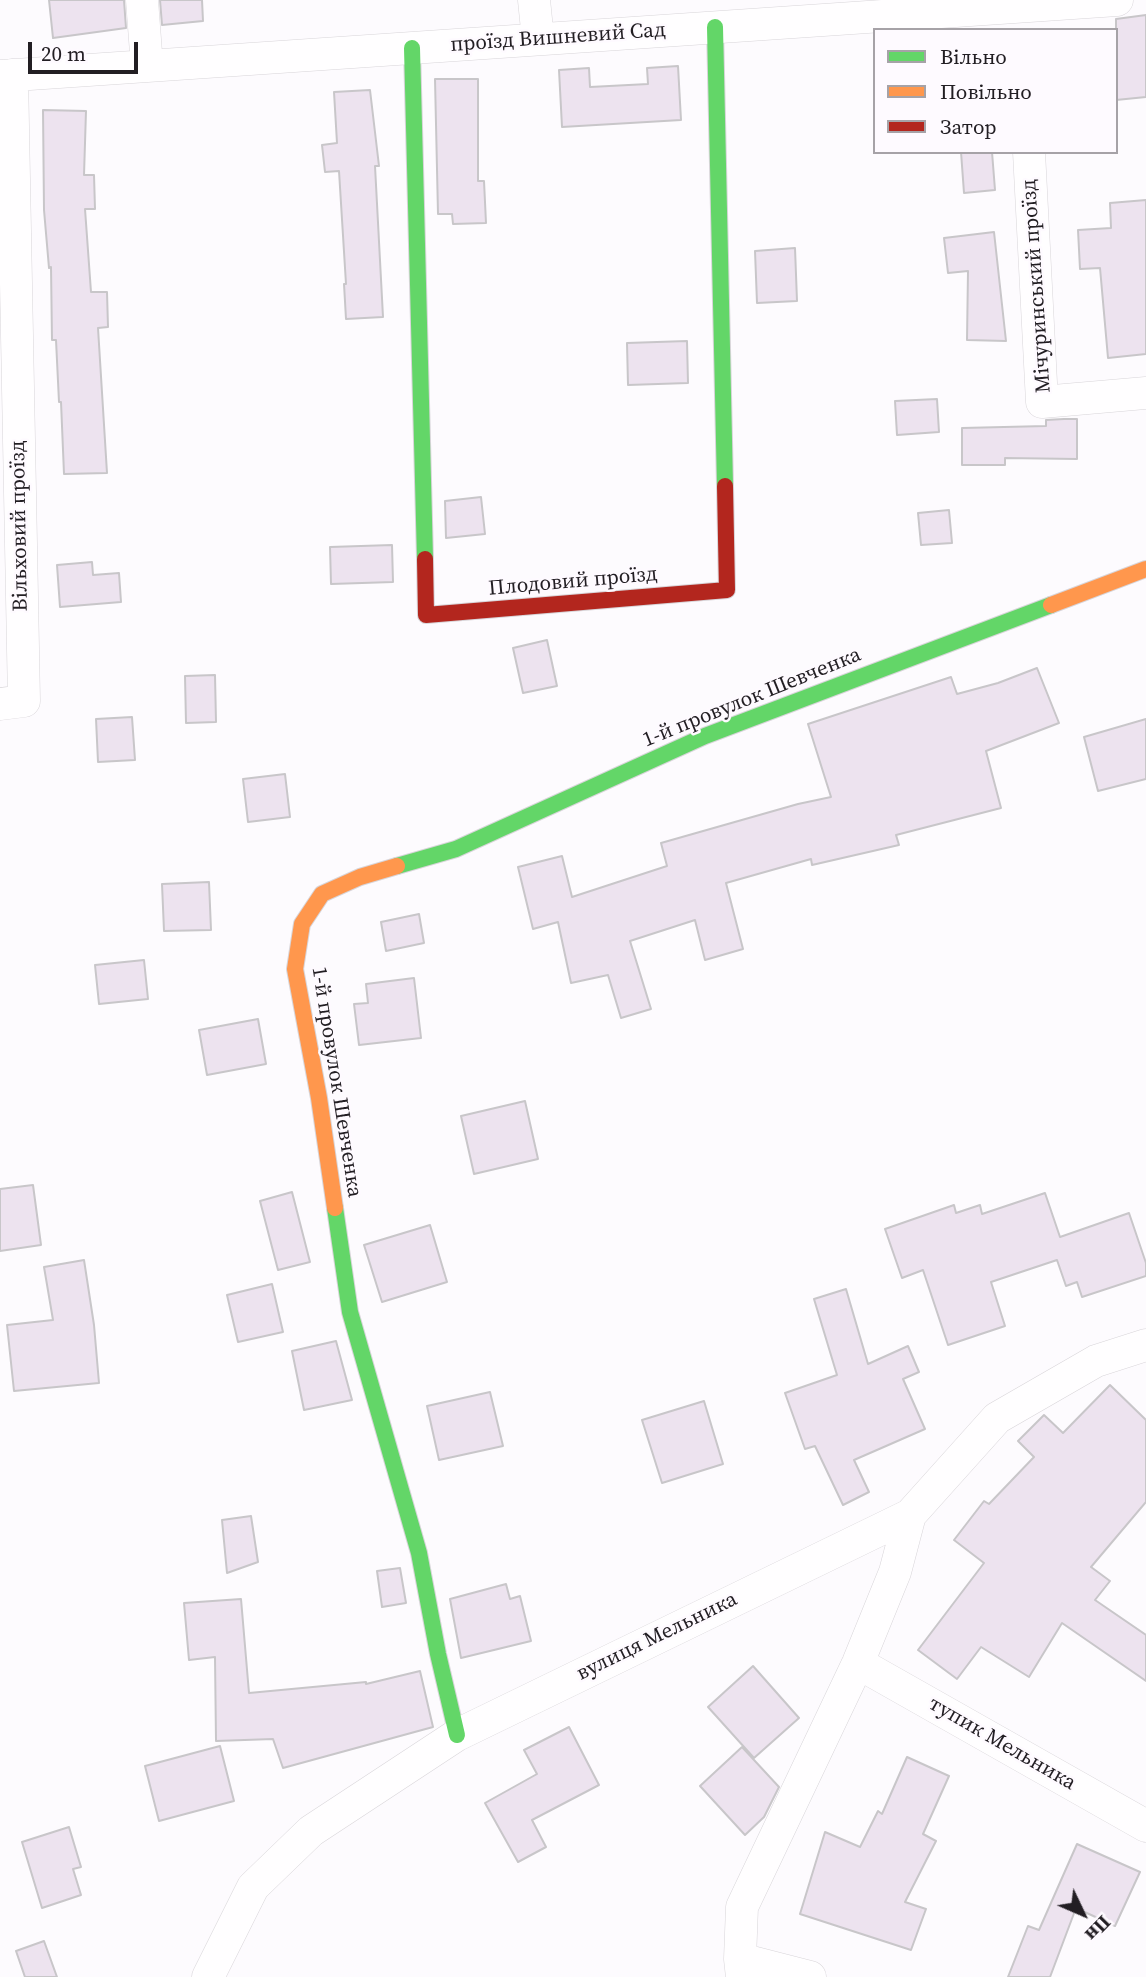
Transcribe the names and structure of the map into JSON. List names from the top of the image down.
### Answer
{
  "streets": {
    "street": [
      "проїзд Вишневий Сад",
      "Мічуринський проїзд",
      "Вільховий проїзд",
      "Плодовий проїзд",
      "1-й провулок Шевченка",
      "вулиця Мельника",
      "тупик Мельника"
    ]
  },
  "crossings": [
    ["проїзд Вишневий Сад", "Вільховий проїзд"],
    ["проїзд Вишневий Сад", "Плодовий проїзд"],
    ["1-й провулок Шевченка", "вулиця Мельника"]
  ],
  "legend": ["Вільно", "Повільно", "Затор"],
  "scale_bar": "20 m",
  "north": "bottom right"
}
